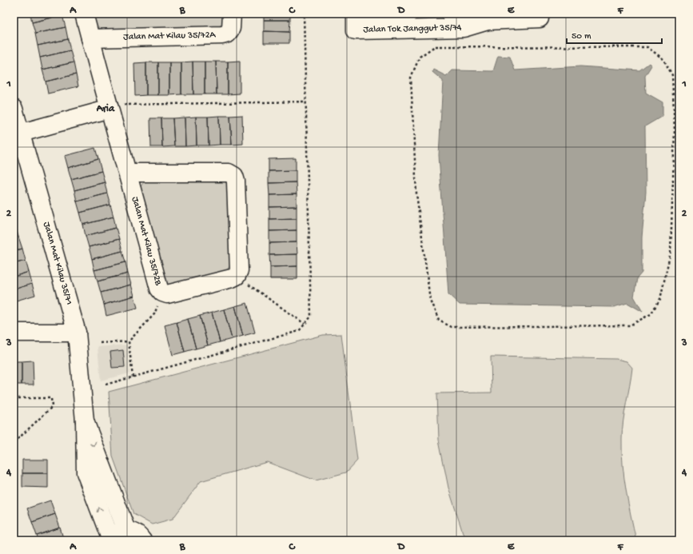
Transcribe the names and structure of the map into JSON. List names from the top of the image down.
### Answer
{
  "streets": {
    "street": [
      "Jalan Tok Janggut 35/74",
      "Jalan Mat Kilau 35/72A",
      "Jalan Mat Kilau 35/72B",
      "Jalan Mat Kilau 35/71"
    ]
  },
  "districts": ["Aria"],
  "scale_bar": "50 m",
  "grid": {
    "columns": [
      "A",
      "B",
      "C",
      "D",
      "E",
      "F"
    ],
    "rows": [
      "1",
      "2",
      "3",
      "4"
    ]
  }
}
